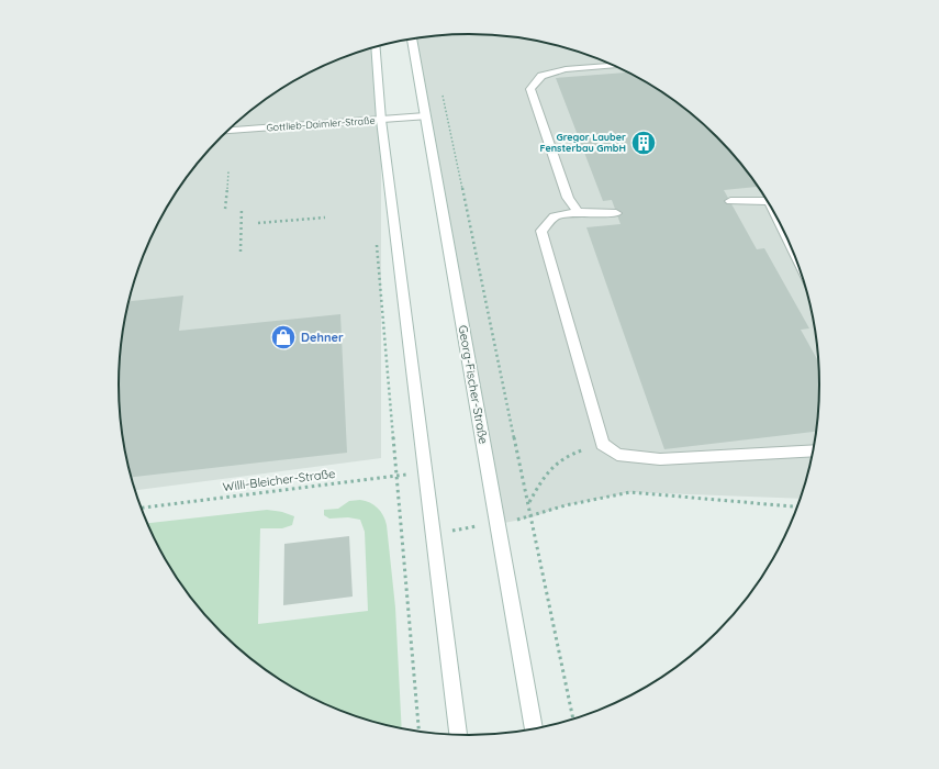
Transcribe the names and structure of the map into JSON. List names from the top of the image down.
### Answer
{
  "streets": {
    "main road": ["Gottlieb-Daimler-Straße", "Georg-Fischer-Straße"],
    "path": ["Willi-Bleicher-Straße"]
  },
  "crossings": [
    ["Gottlieb-Daimler-Straße", "Georg-Fischer-Straße"]
  ],
  "places": {
    "building": ["Gregor Lauber Fensterbau GmbH"],
    "shop": ["Dehner"]
  }
}
